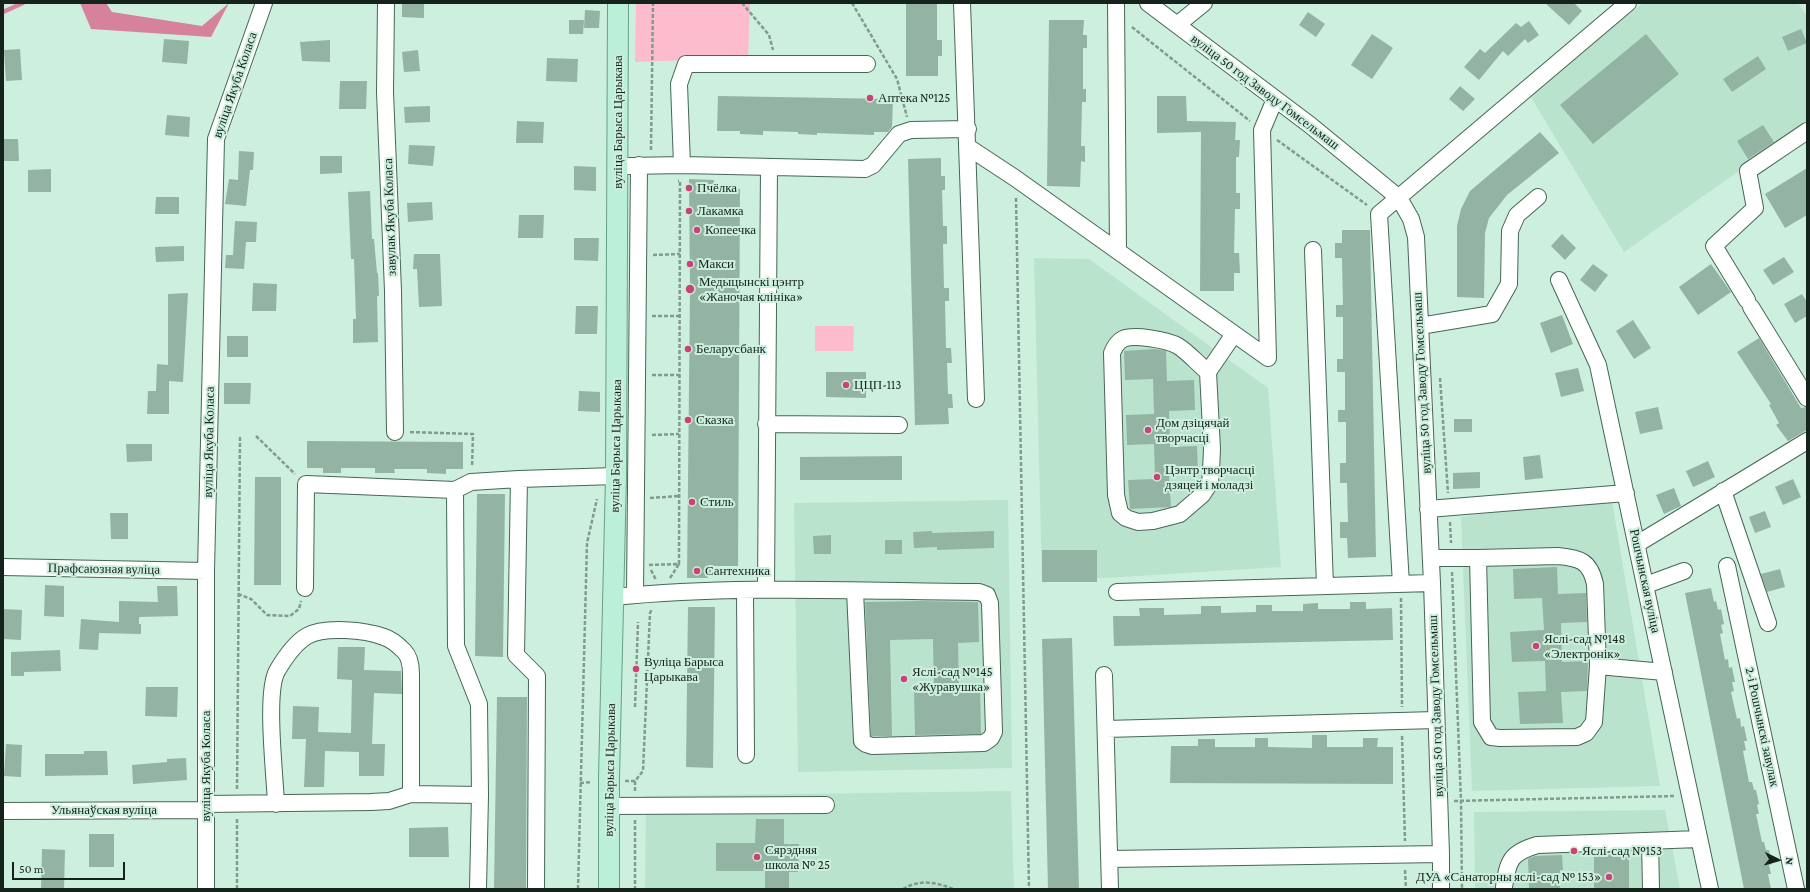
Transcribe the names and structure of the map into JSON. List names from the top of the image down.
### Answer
{
  "streets": {
    "main road": ["вуліца Барыса Царыкава"],
    "street": [
      "вуліца Якуба Коласа",
      "вуліца 50 год Заводу Гомсельмаш",
      "завулак Якуба Коласа",
      "Прафсаюзная вуліца",
      "Рошчынская вуліца",
      "2-і Рошчынскі завулак",
      "Ульянаўская вуліца"
    ]
  },
  "crossings": [
    ["вуліца Якуба Коласа", "Прафсаюзная вуліца"],
    ["вуліца Якуба Коласа", "Ульянаўская вуліца"]
  ],
  "places": [
    "Аптека №125",
    "Пчёлка",
    "Лакамка",
    "Копеечка",
    "Макси",
    "Медыцынскі цэнтр «Жаночая клініка»",
    "Беларусбанк",
    "ЦЦП-113",
    "Сказка",
    "Дом дзіцячай творчасці",
    "Цэнтр творчасці дзяцей і моладзі",
    "Стиль",
    "Сантехника",
    "Яслі-сад №148 «Электронік»",
    "Вуліца Барыса Царыкава",
    "Яслі-сад №145 «Журавушка»",
    "Яслі-сад №153",
    "Сярэдняя школа № 25",
    "ДУА «Санаторны яслі-сад № 153»"
  ],
  "scale_bar": "50 m",
  "north": "right"
}
